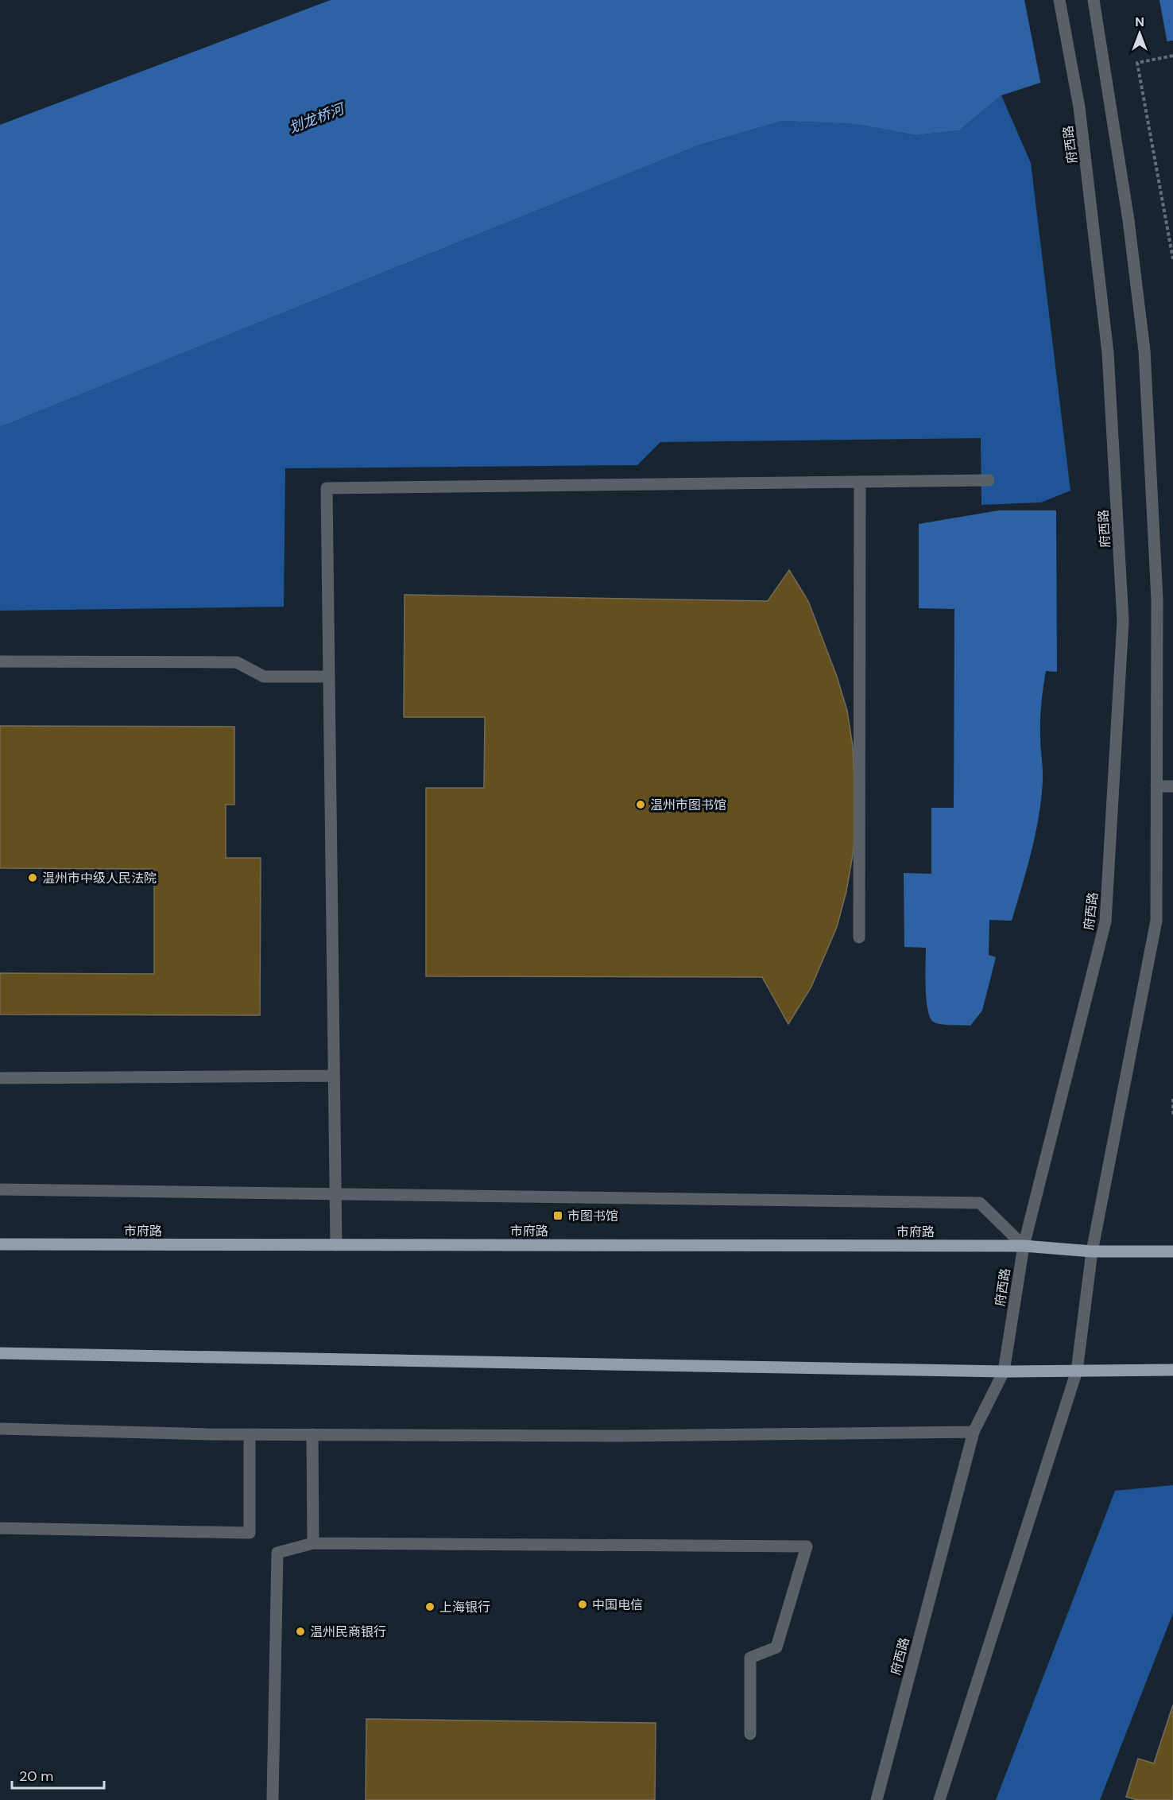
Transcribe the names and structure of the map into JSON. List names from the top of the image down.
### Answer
{
  "streets": {
    "main road": ["市府路"],
    "street": ["府西路"]
  },
  "crossings": [
    ["府西路", "市府路"]
  ],
  "water": ["划龙桥河"],
  "places": {
    "other": [
      "温州市图书馆",
      "温州市中级人民法院",
      "中国电信",
      "上海银行",
      "温州民商银行"
    ],
    "transit": ["市图书馆"]
  },
  "scale_bar": "20 m",
  "north": "top"
}
